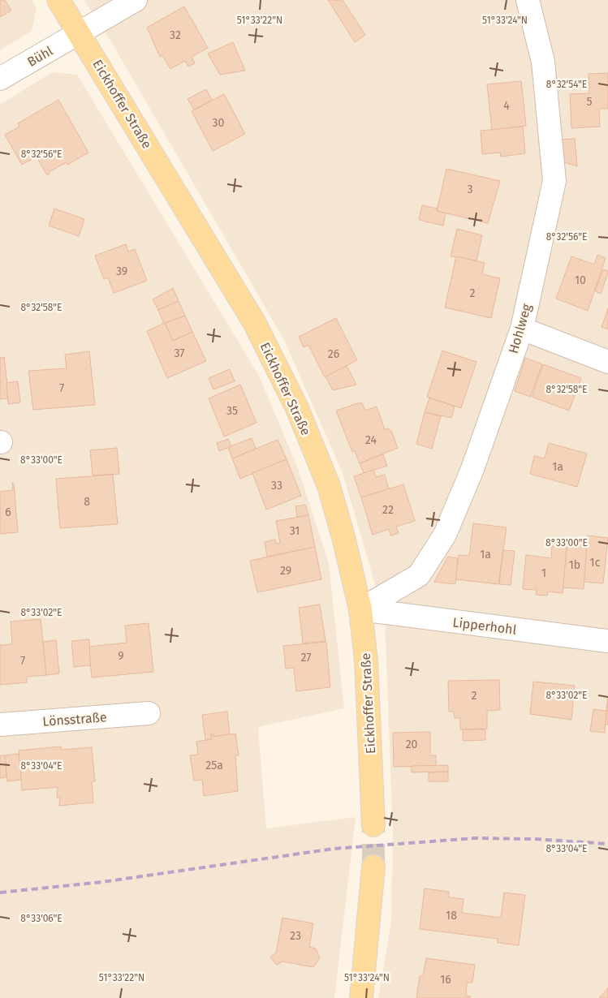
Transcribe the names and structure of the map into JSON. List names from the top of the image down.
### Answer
{
  "streets": {
    "main road": ["Eickhoffer Straße"],
    "street": [
      "Bühl",
      "Hohlweg",
      "Lipperhohl",
      "Lönsstraße"
    ]
  },
  "crossings": [
    ["Bühl", "Eickhoffer Straße"],
    ["Eickhoffer Straße", "Hohlweg"],
    ["Eickhoffer Straße", "Lipperhohl"],
    ["Hohlweg", "Lipperhohl"]
  ],
  "house_numbers": [
    "32",
    "5",
    "4",
    "30",
    "3",
    "39",
    "10",
    "2",
    "37",
    "26",
    "7",
    "35",
    "24",
    "1a",
    "33",
    "8",
    "22",
    "6",
    "31",
    "1a",
    "1c",
    "1b",
    "29",
    "1",
    "9",
    "27",
    "7",
    "2",
    "20",
    "25a",
    "18",
    "23",
    "16"
  ],
  "coordinates": [
    "51°33'22\"N",
    "51°33'24\"N",
    "8°32'54\"E",
    "8°32'56\"E",
    "8°32'58\"E",
    "8°33'00\"E",
    "8°33'02\"E",
    "8°33'04\"E",
    "8°33'06\"E"
  ]
}
